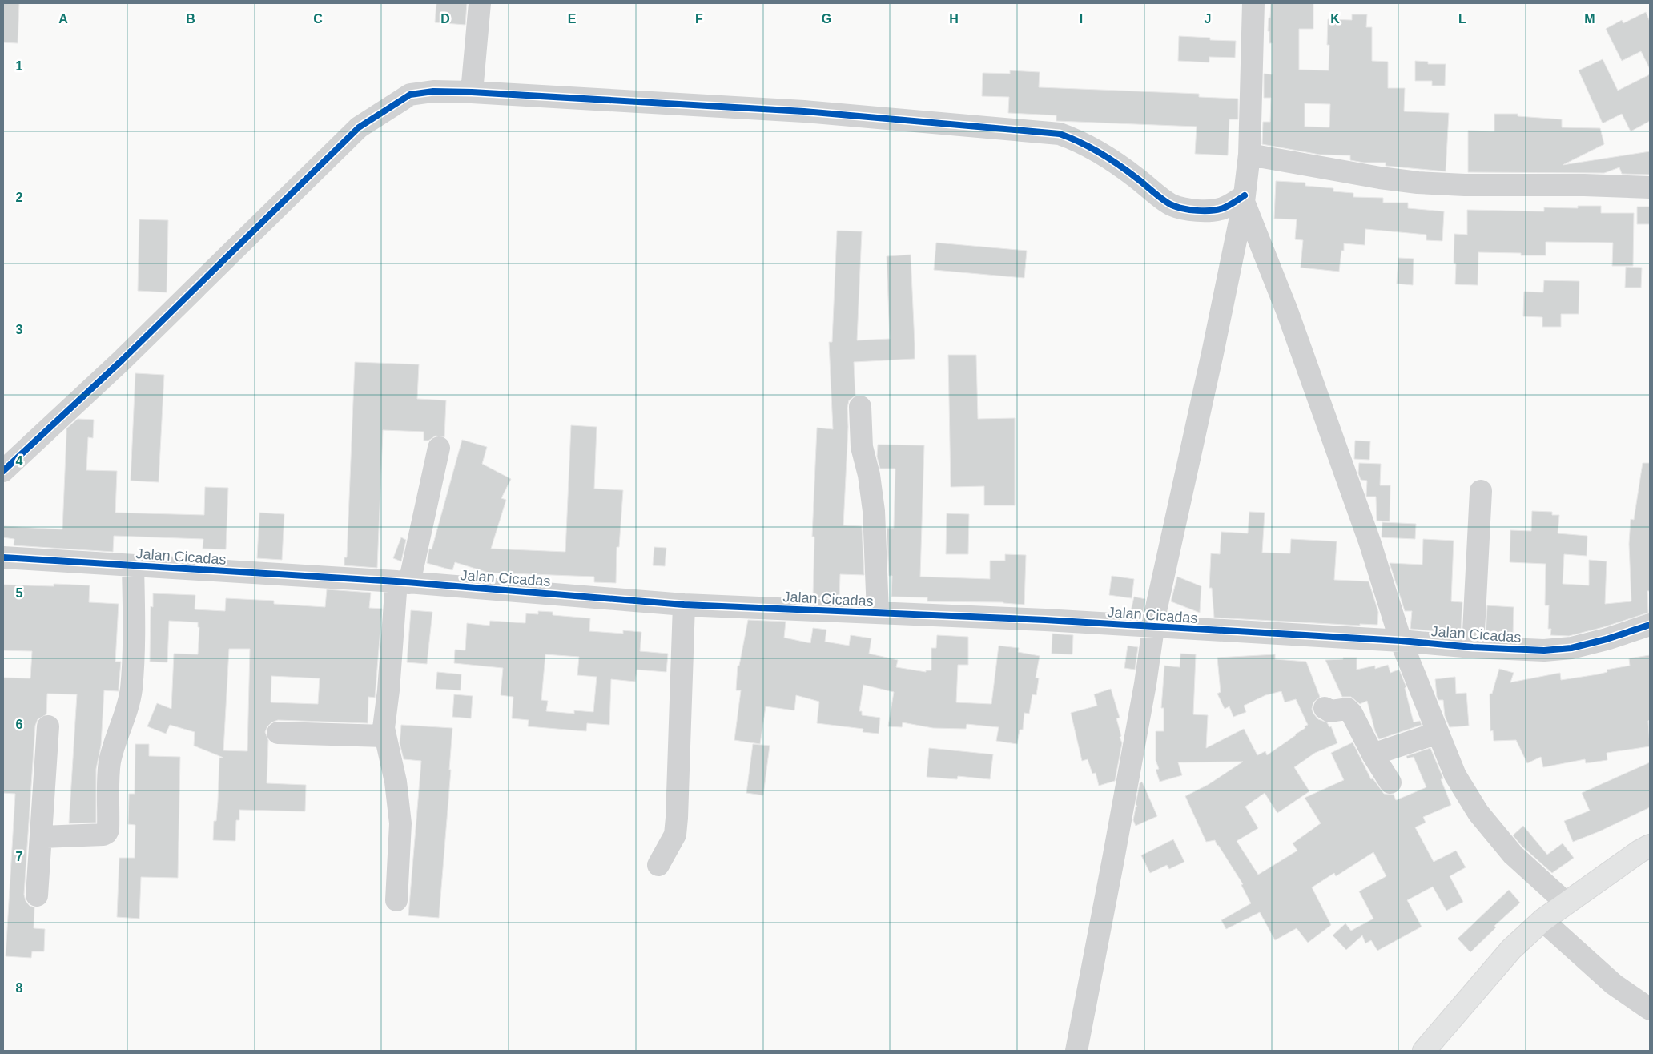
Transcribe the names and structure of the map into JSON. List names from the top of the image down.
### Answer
{
  "streets": {
    "street": ["Jalan Cicadas"]
  },
  "grid": {
    "columns": [
      "A",
      "B",
      "C",
      "D",
      "E",
      "F",
      "G",
      "H",
      "I",
      "J",
      "K",
      "L",
      "M"
    ],
    "rows": [
      "1",
      "2",
      "3",
      "4",
      "5",
      "6",
      "7",
      "8"
    ]
  }
}
